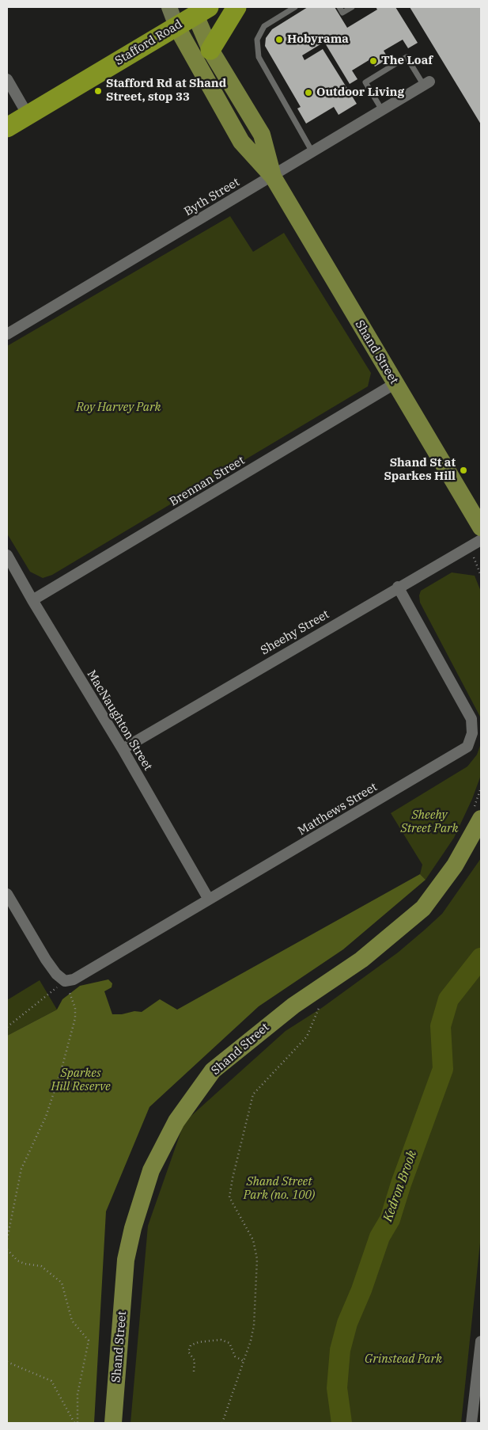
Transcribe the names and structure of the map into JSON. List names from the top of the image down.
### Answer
{
  "streets": {
    "highway": ["Stafford Road"],
    "main road": ["Shand Street"],
    "street": [
      "Byth Street",
      "Brennan Street",
      "Sheehy Street",
      "MacNaughton Street",
      "Matthews Street"
    ]
  },
  "crossings": [
    ["Stafford Road", "Shand Street"],
    ["Byth Street", "Shand Street"],
    ["Shand Street", "Brennan Street"],
    ["Brennan Street", "MacNaughton Street"],
    ["Sheehy Street", "MacNaughton Street"],
    ["Sheehy Street", "Matthews Street"],
    ["MacNaughton Street", "Matthews Street"]
  ],
  "water": ["Kedron Brook"],
  "parks": [
    "Roy Harvey Park",
    "Sheehy Street Park",
    "Sparkes Hill Reserve",
    "Shand Street Park (no. 100)",
    "Grinstead Park"
  ],
  "places": [
    "Hobyrama",
    "The Loaf",
    "Stafford Rd at Shand Street, stop 33",
    "Outdoor Living",
    "Shand St at Sparkes Hill"
  ]
}
